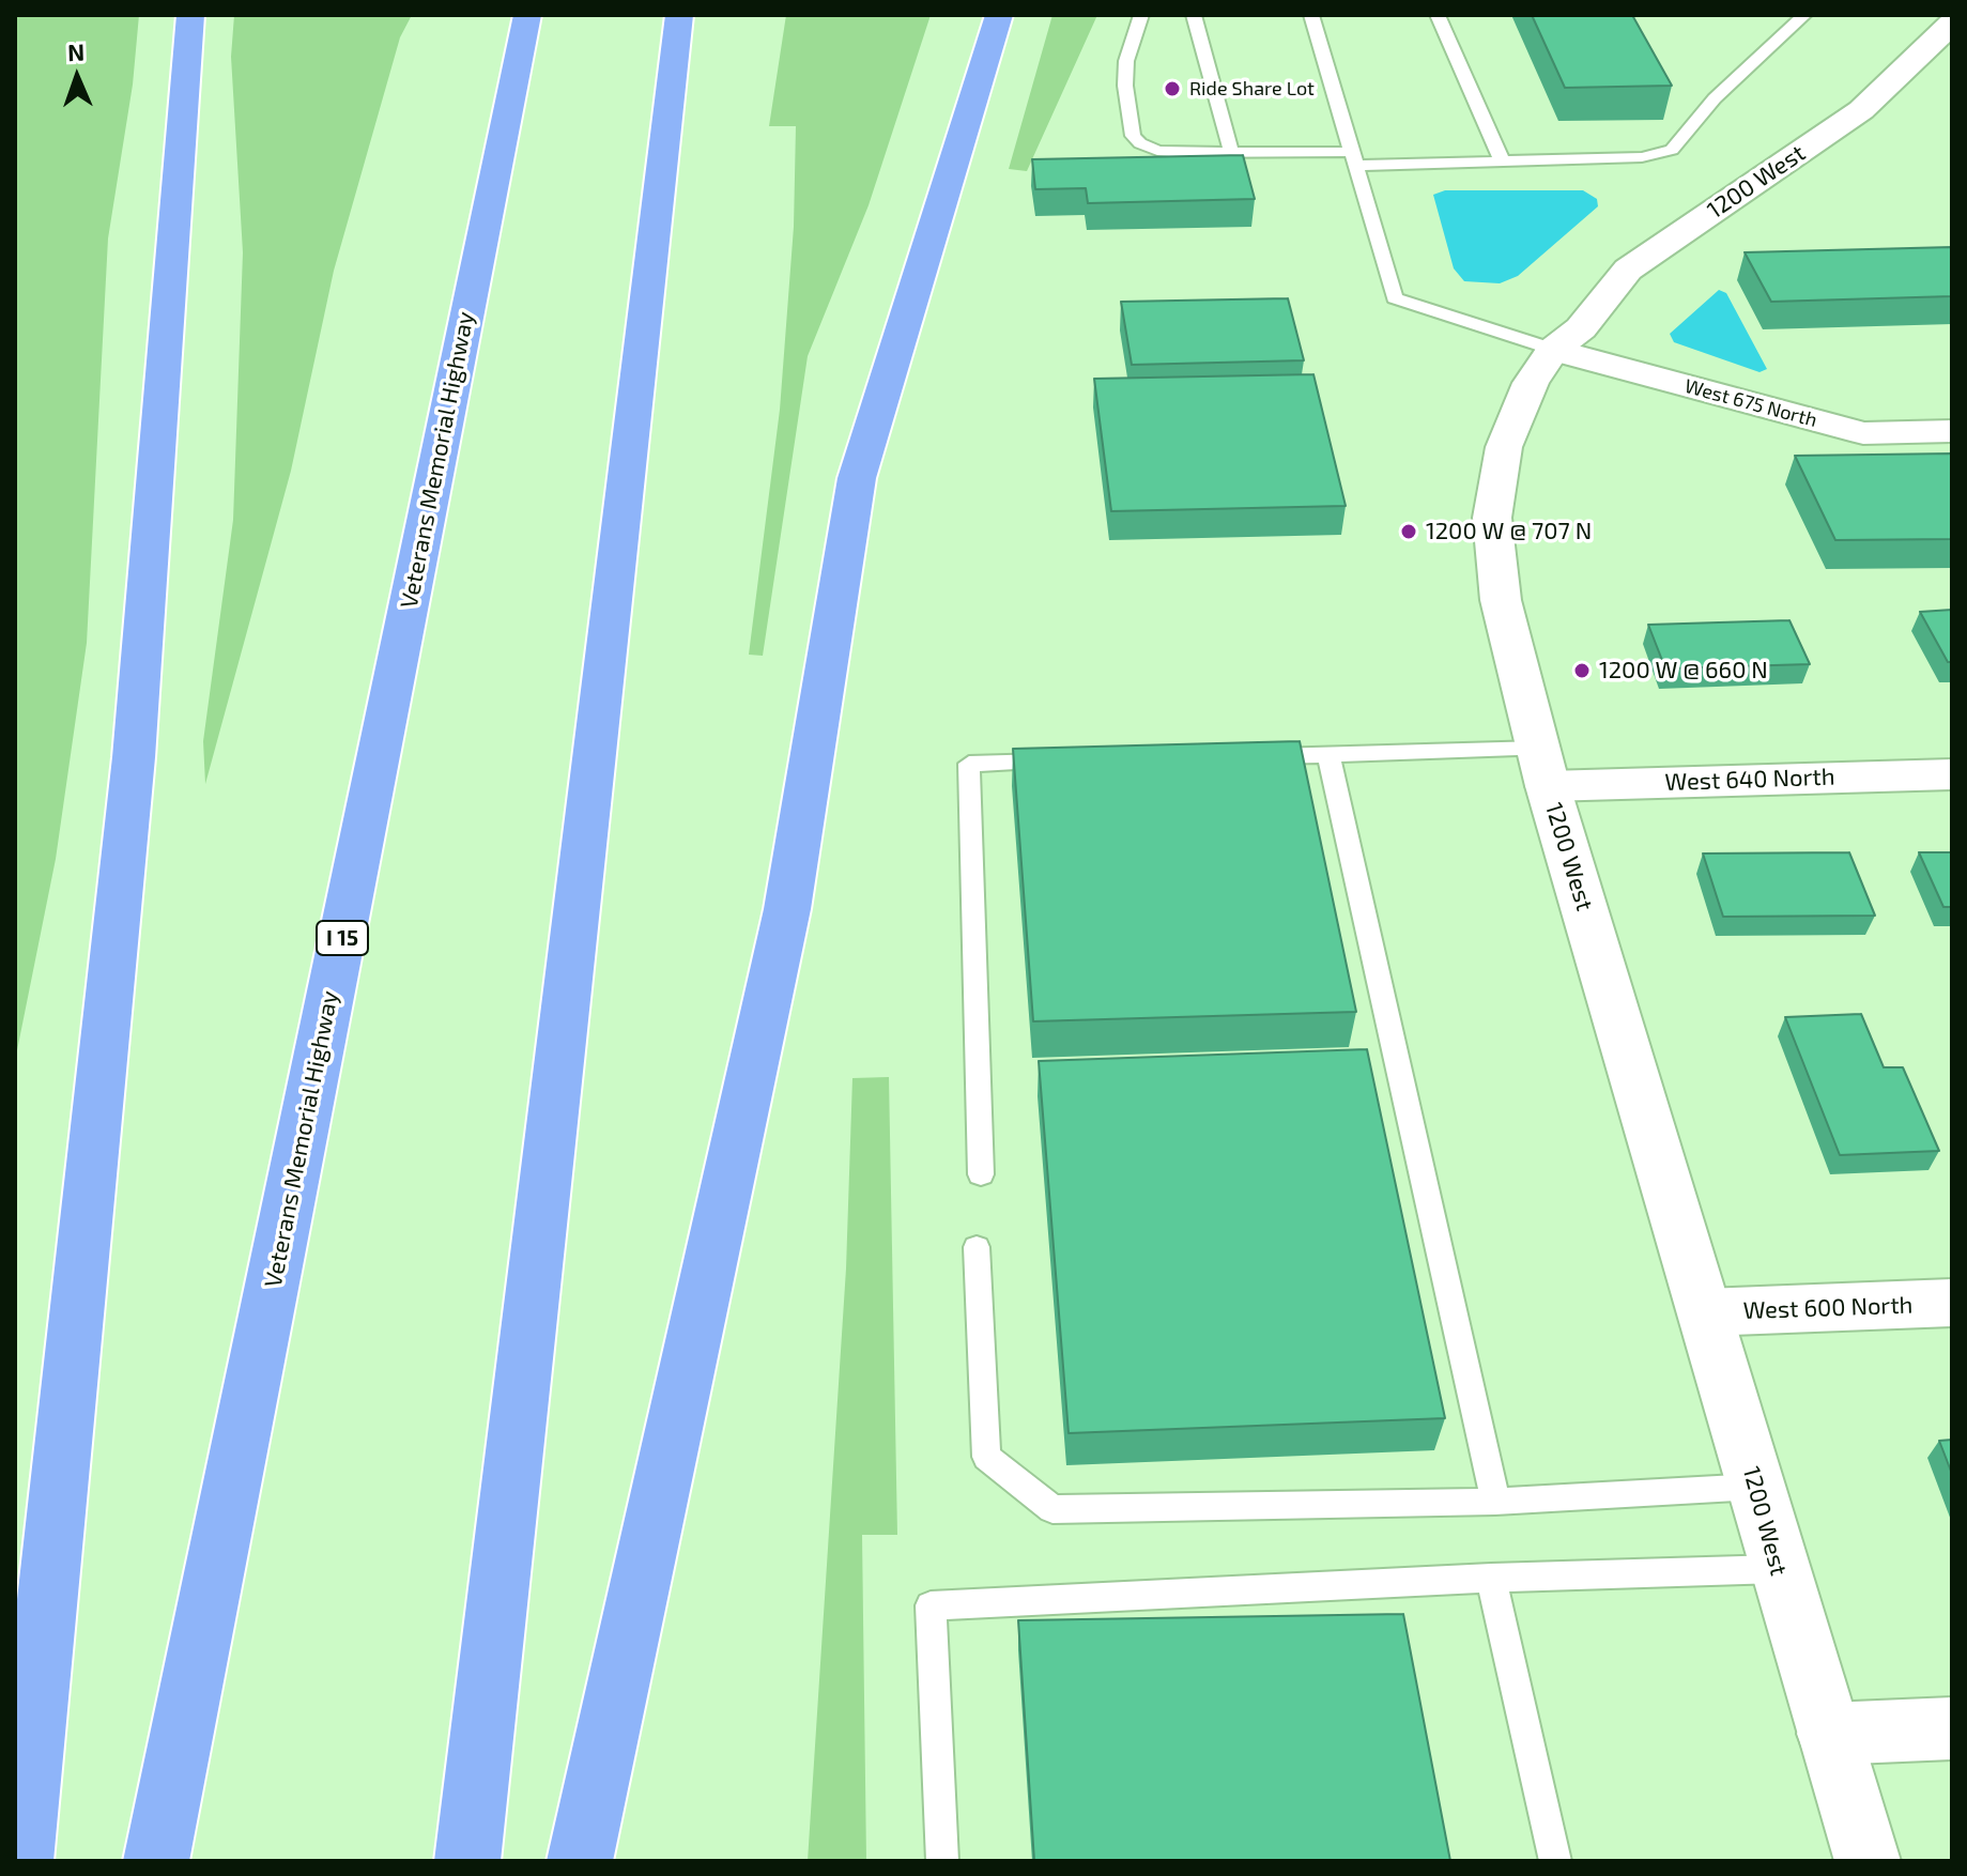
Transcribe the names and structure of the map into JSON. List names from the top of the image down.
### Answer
{
  "streets": {
    "highway": ["Veterans Memorial Highway", "I 15"],
    "street": [
      "1200 West",
      "West 675 North",
      "West 640 North",
      "West 600 North"
    ]
  },
  "crossings": [
    ["1200 West", "West 675 North"],
    ["1200 West", "West 640 North"],
    ["1200 West", "West 600 North"]
  ],
  "places": ["Ride Share Lot", "1200 W @ 707 N", "1200 W @ 660 N"],
  "north": "top"
}
